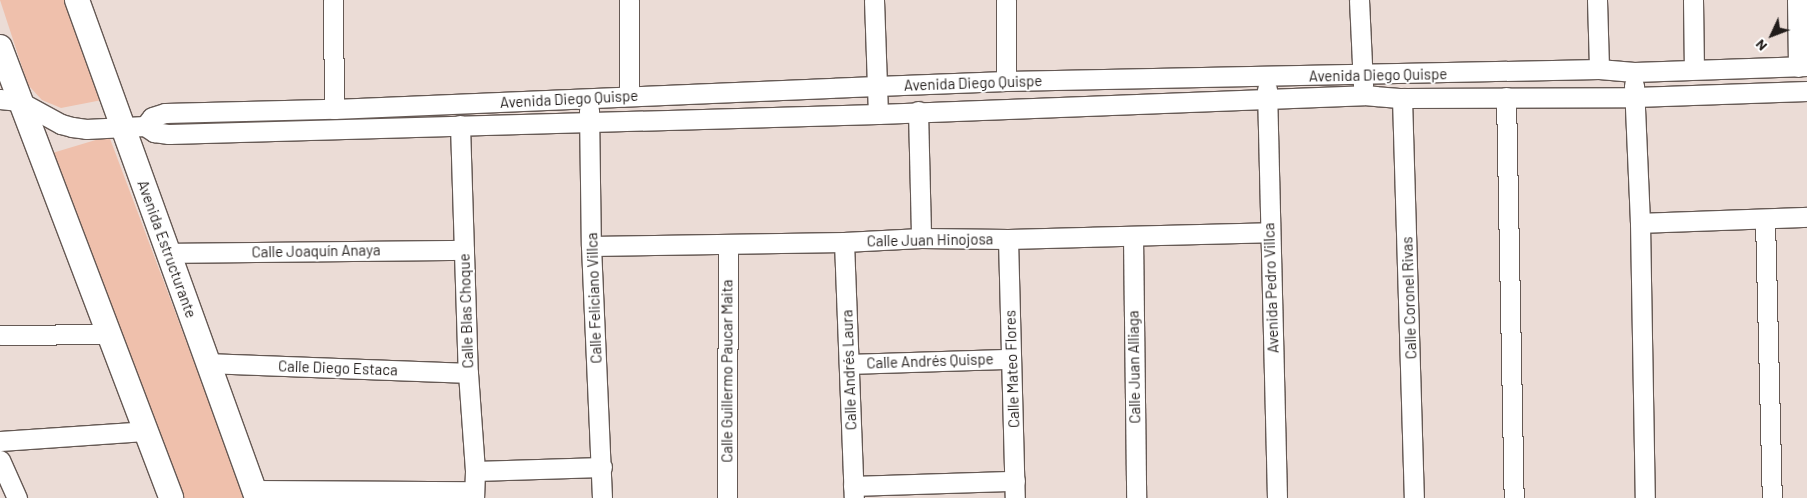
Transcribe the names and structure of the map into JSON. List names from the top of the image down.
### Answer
{
  "streets": {
    "main road": ["Avenida Estructurante"],
    "street": [
      "Avenida Diego Quispe",
      "Calle Juan Hinojosa",
      "Calle Joaquín Anaya",
      "Avenida Pedro Villca",
      "Calle Feliciano Villca",
      "Calle Coronel Rivas",
      "Calle Blas Choque",
      "Calle Andrés Quispe",
      "Calle Juan Alliaga",
      "Calle Diego Estaca",
      "Calle Mateo Flores",
      "Calle Andrés Laura",
      "Calle Guillermo Paucar Maita"
    ]
  },
  "crossings": [
    ["Avenida Diego Quispe", "Avenida Estructurante"],
    ["Avenida Diego Quispe", "Avenida Pedro Villca"],
    ["Avenida Diego Quispe", "Calle Feliciano Villca"],
    ["Avenida Diego Quispe", "Calle Coronel Rivas"],
    ["Avenida Diego Quispe", "Calle Blas Choque"],
    ["Calle Juan Hinojosa", "Avenida Pedro Villca"],
    ["Calle Juan Hinojosa", "Calle Feliciano Villca"],
    ["Calle Juan Hinojosa", "Calle Juan Alliaga"],
    ["Calle Juan Hinojosa", "Calle Mateo Flores"],
    ["Calle Juan Hinojosa", "Calle Andrés Laura"],
    ["Calle Juan Hinojosa", "Calle Guillermo Paucar Maita"],
    ["Avenida Estructurante", "Calle Joaquín Anaya"],
    ["Avenida Estructurante", "Calle Diego Estaca"],
    ["Calle Joaquín Anaya", "Calle Blas Choque"],
    ["Calle Blas Choque", "Calle Diego Estaca"],
    ["Calle Andrés Quispe", "Calle Mateo Flores"],
    ["Calle Andrés Quispe", "Calle Andrés Laura"]
  ],
  "north": "bottom left"
}
